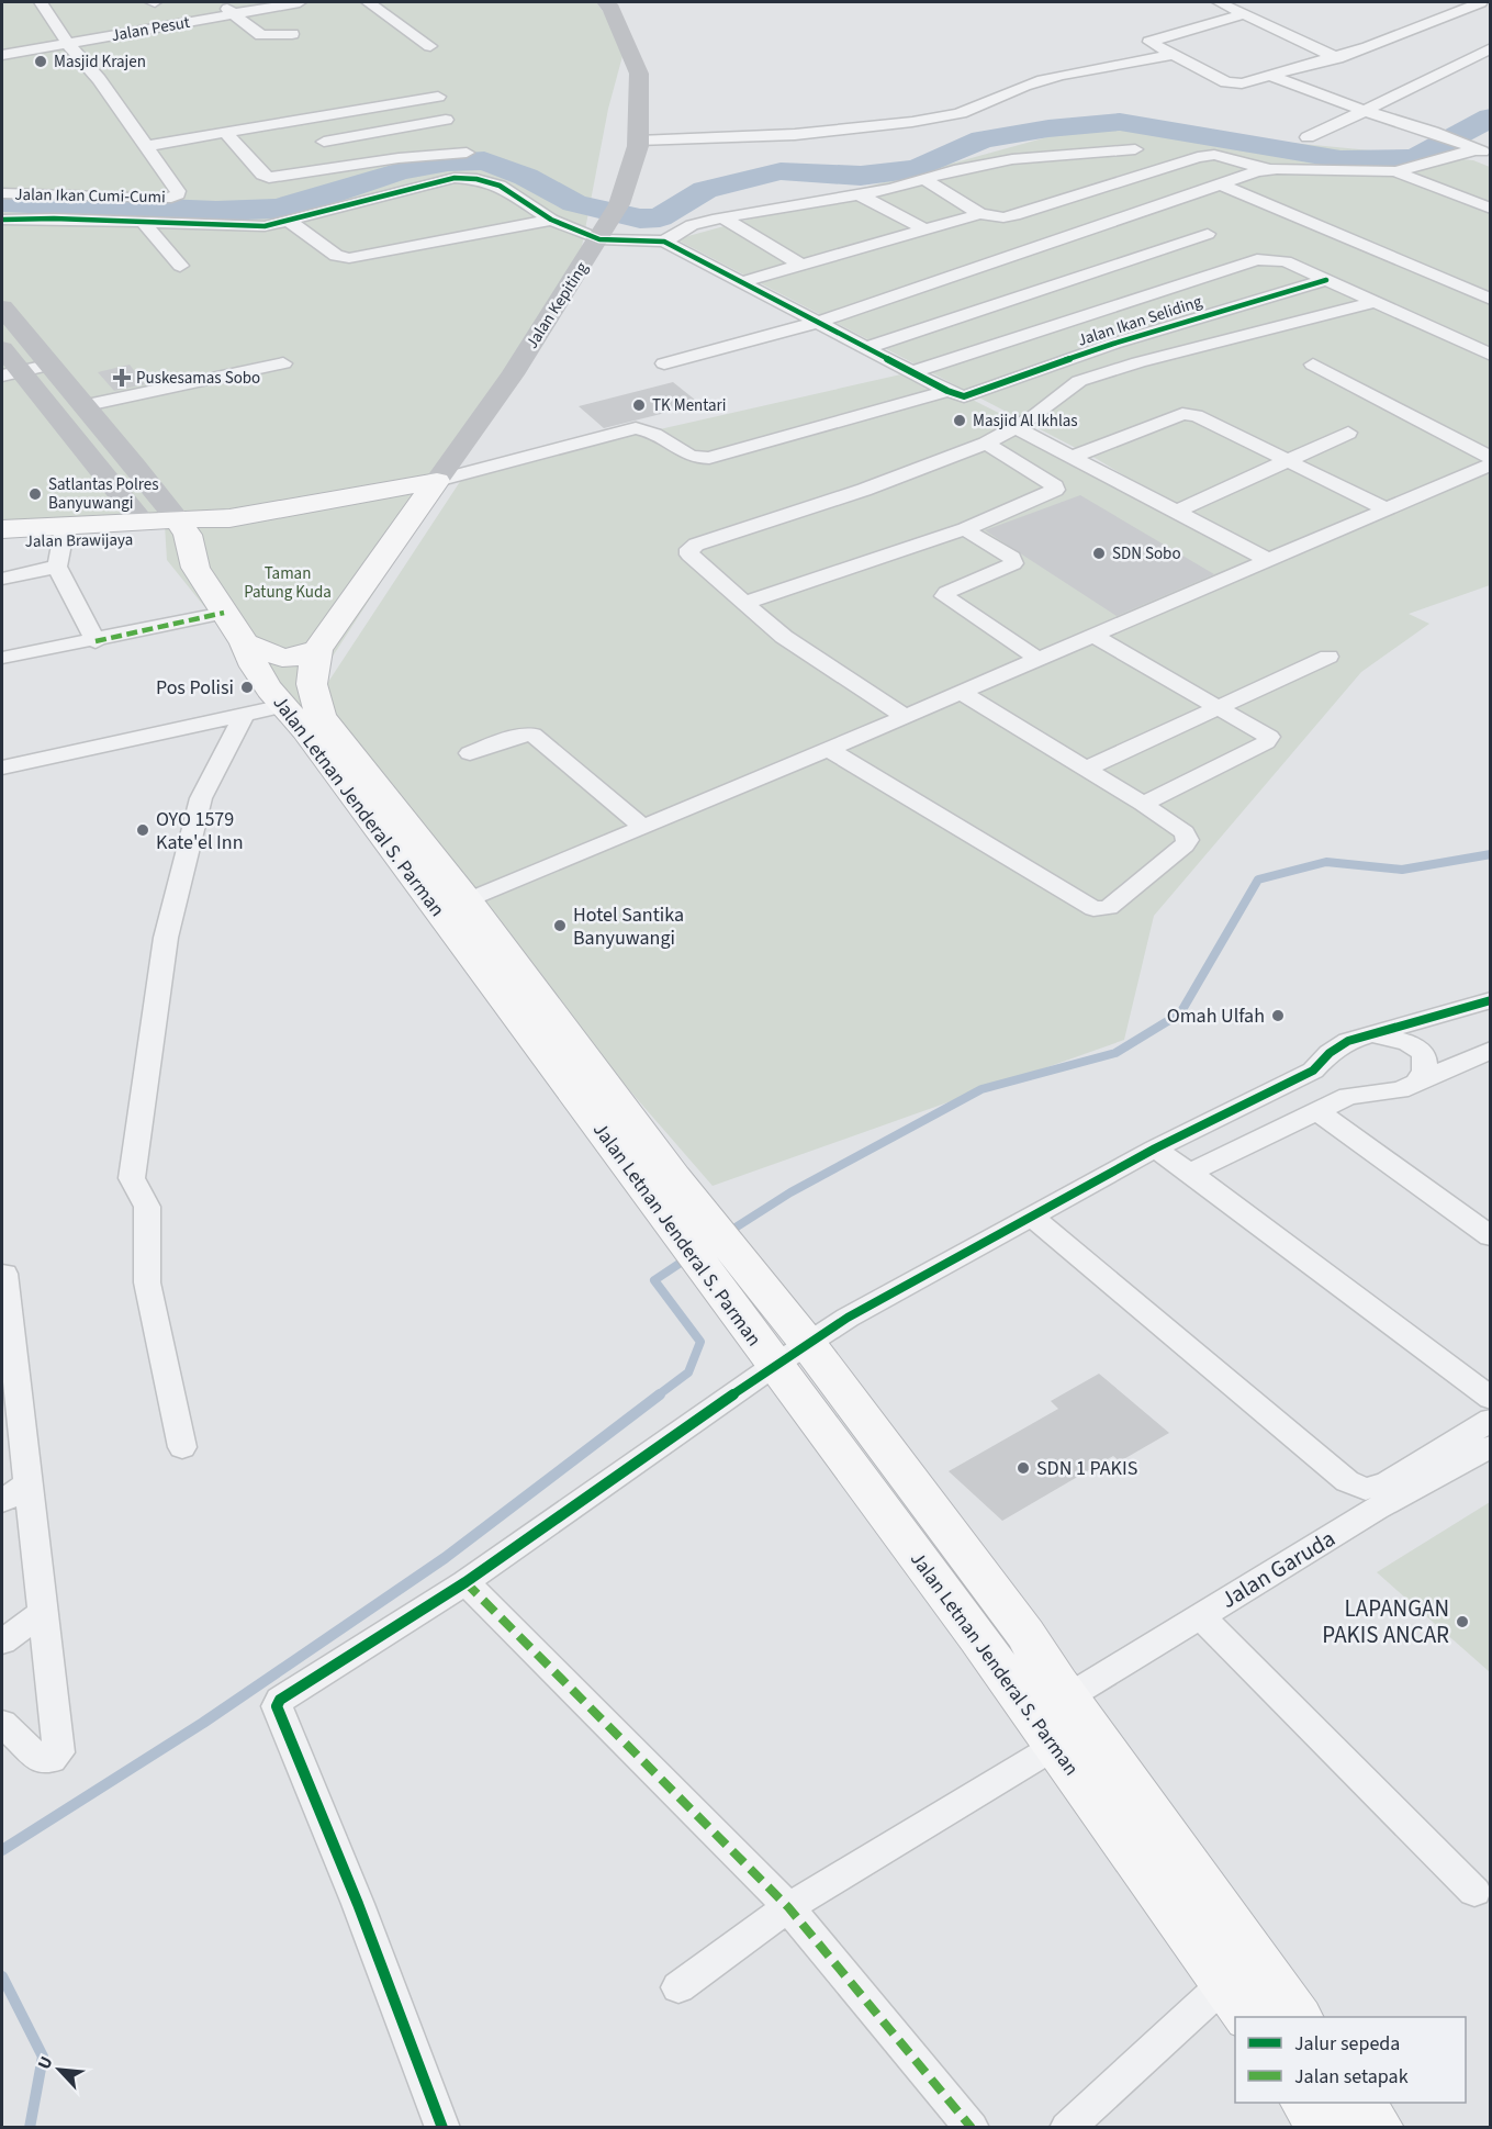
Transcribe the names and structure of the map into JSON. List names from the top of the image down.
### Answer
{
  "streets": {
    "highway": ["Jalan Brawijaya", "Jalan Letnan Jenderal S. Parman"],
    "main road": ["Jalan Kepiting"],
    "street": [
      "Jalan Pesut",
      "Jalan Ikan Cumi-Cumi",
      "Jalan Ikan Seliding",
      "Jalan Garuda"
    ]
  },
  "crossings": [
    ["Jalan Pesut", "Jalan Ikan Cumi-Cumi"],
    ["Jalan Kepiting", "Jalan Ikan Seliding"],
    ["Jalan Kepiting", "Jalan Brawijaya"],
    ["Jalan Ikan Seliding", "Jalan Brawijaya"],
    ["Jalan Letnan Jenderal S. Parman", "Jalan Garuda"]
  ],
  "parks": ["Taman Patung Kuda"],
  "places": {
    "other": [
      "Masjid Krajen",
      "TK Mentari",
      "Masjid Al Ikhlas",
      "Satlantas Polres Banyuwangi",
      "SDN Sobo",
      "Pos Polisi",
      "OYO 1579 Kate'el Inn",
      "Hotel Santika Banyuwangi",
      "Omah Ulfah",
      "SDN 1 PAKIS",
      "LAPANGAN PAKIS ANCAR"
    ],
    "health": ["Puskesamas Sobo"]
  },
  "legend": ["Jalur sepeda", "Jalan setapak"],
  "north": "top left"
}
